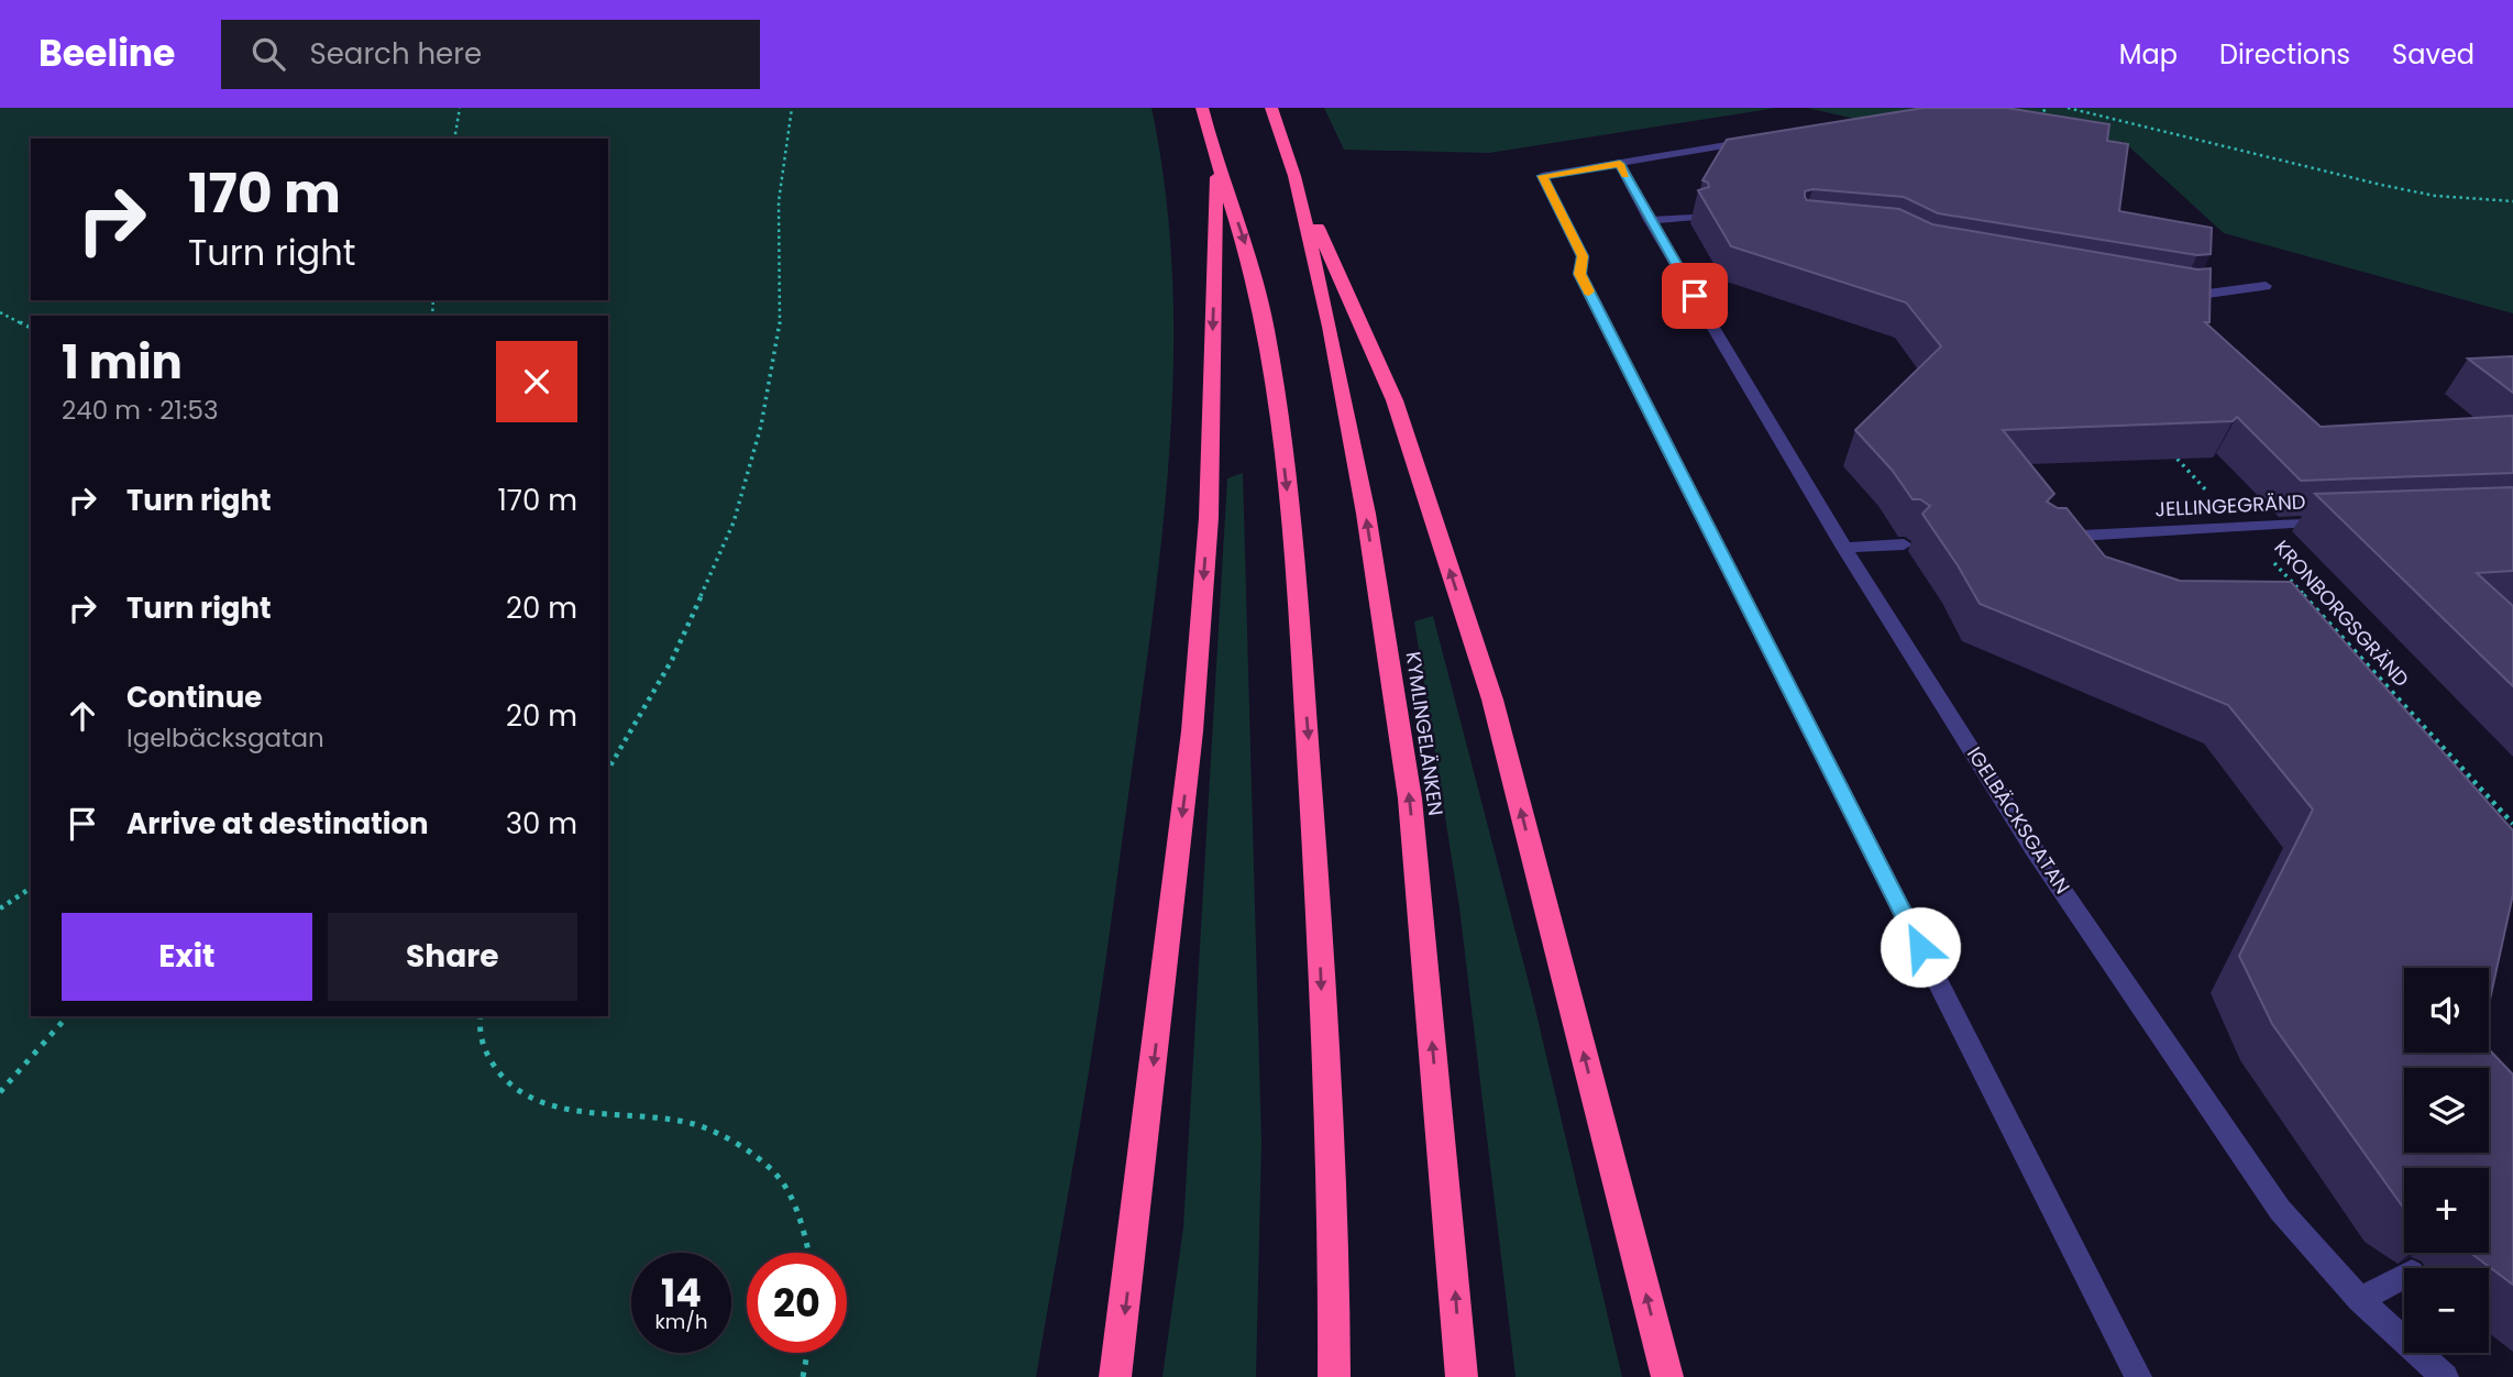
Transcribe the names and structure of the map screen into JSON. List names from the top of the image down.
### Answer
{
  "streets": {
    "highway": ["KYMLINGELÄNKEN"],
    "street": ["JELLINGEGRÄND", "IGELBÄCKSGATAN"],
    "path": ["KRONBORGSGRÄND"]
  },
  "crossings": [
    ["JELLINGEGRÄND", "KRONBORGSGRÄND"]
  ],
  "page": {
    "header": "Beeline",
    "search": "Search here",
    "nav": ["Map", "Directions", "Saved"],
    "turn": ["170 m", "Turn right"],
    "heading": ["1 min", "240 m · 21:53"],
    "list": [
      {
        "name": "Turn right",
        "value": "170 m"
      },
      {
        "name": "Turn right",
        "value": "20 m"
      },
      {
        "name": "Continue",
        "note": "Igelbäcksgatan",
        "value": "20 m"
      },
      {
        "name": "Arrive at destination",
        "value": "30 m"
      }
    ],
    "buttons": ["Exit", "Share"],
    "map_buttons": ["+", "−"],
    "speed": "14 km/h",
    "limit": "20"
  }
}
